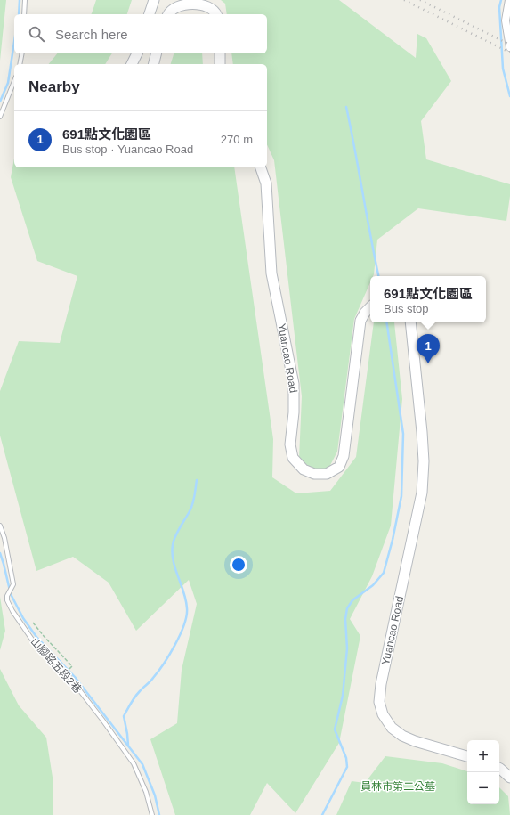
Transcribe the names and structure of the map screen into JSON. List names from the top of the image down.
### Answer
{
  "streets": {
    "main road": ["Yuancao Road"],
    "lane": ["山腳路五段2巷"]
  },
  "parks": ["員林市第二公墓"],
  "page": {
    "search": "Search here",
    "heading": "Nearby",
    "list": [
      {
        "mark": "1",
        "name": "691點文化園區",
        "note": "Bus stop · Yuancao Road",
        "value": "270 m"
      }
    ],
    "popup": ["691點文化園區", "Bus stop"],
    "pins": "1",
    "map_buttons": ["+", "−"]
  }
}
